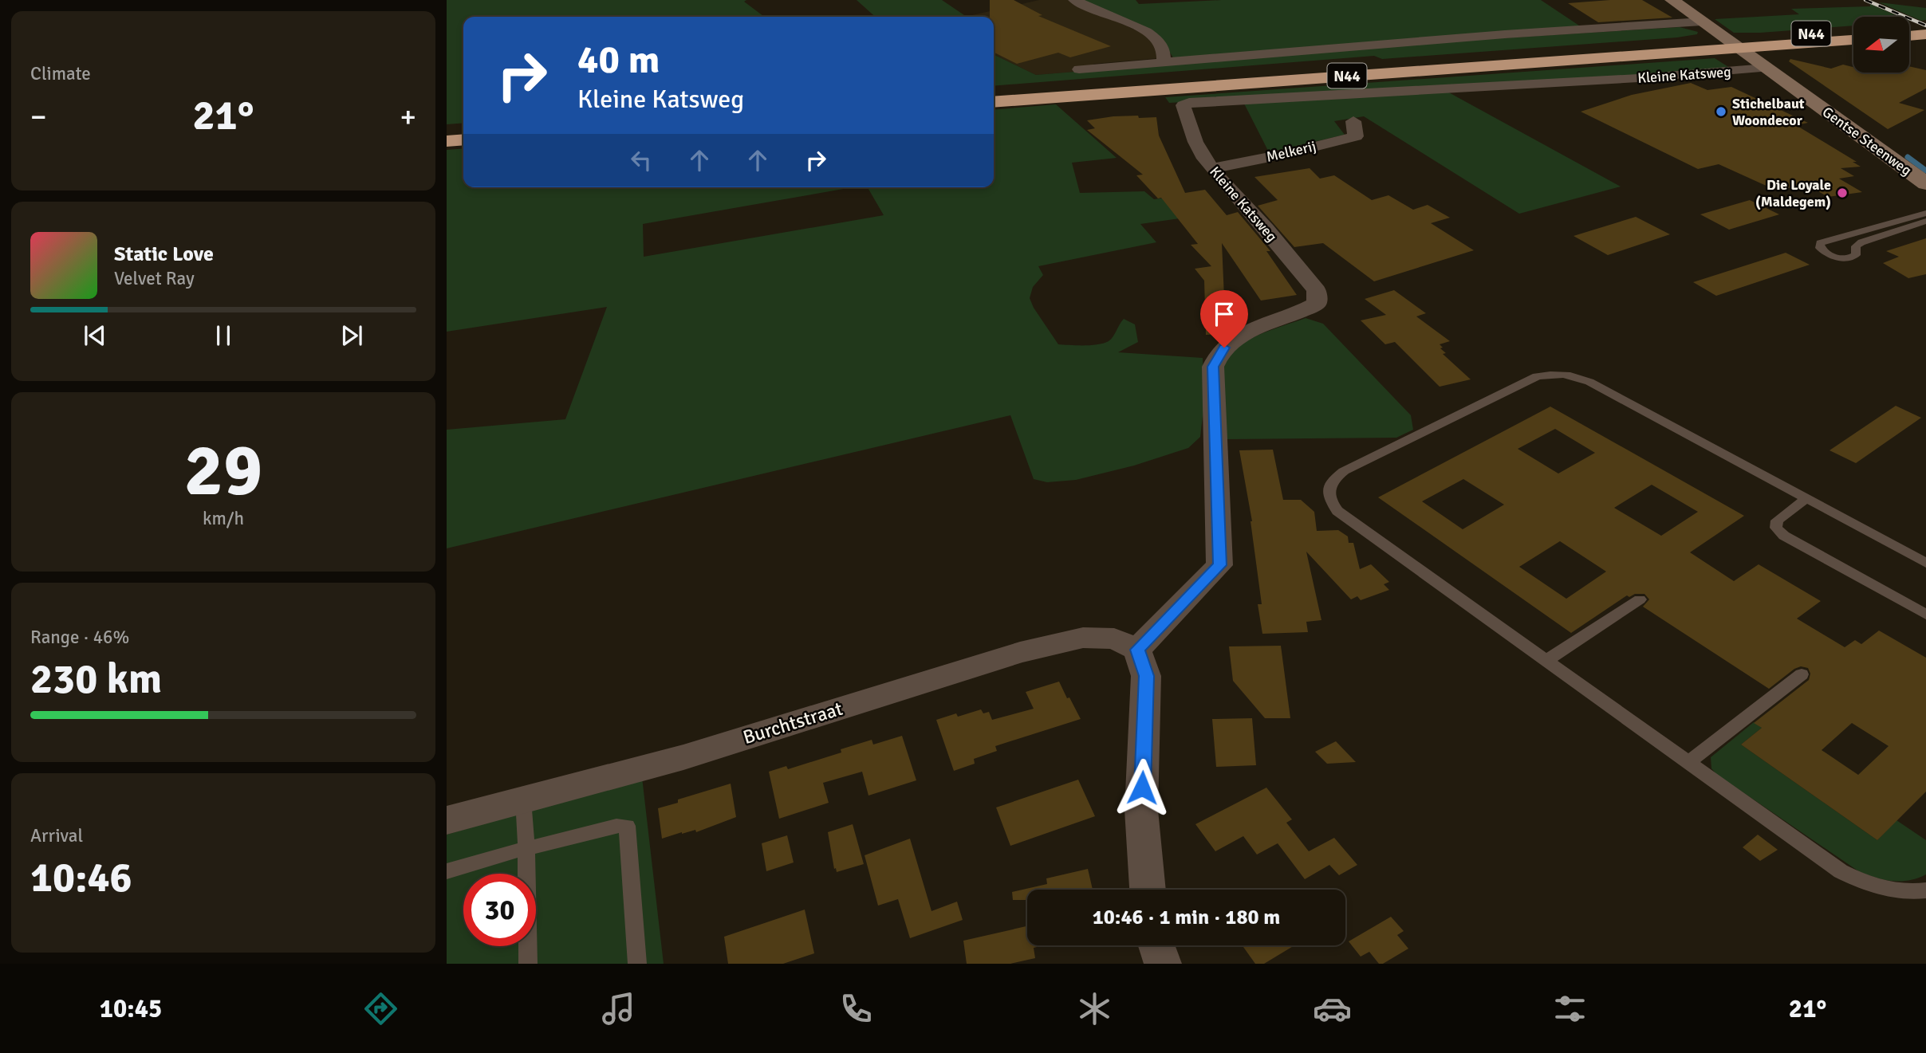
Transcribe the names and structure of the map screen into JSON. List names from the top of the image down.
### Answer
{
  "streets": {
    "highway": ["N44"],
    "street": [
      "Kleine Katsweg",
      "Gentse Steenweg",
      "Melkerij",
      "Burchtstraat"
    ]
  },
  "crossings": [
    ["Kleine Katsweg", "Gentse Steenweg"],
    ["Kleine Katsweg", "Melkerij"],
    ["Kleine Katsweg", "Burchtstraat"]
  ],
  "places": ["Stichelbaut Woondecor", "Die Loyale (Maldegem)"],
  "north": "left",
  "page": {
    "tile": [
      "Climate",
      ["29", "km/h"],
      ["Range · 46%", "230 km"],
      ["Arrival", "10:46"]
    ],
    "turn": ["40 m", "Kleine Katsweg"],
    "heat": ["−", "21°", "+"],
    "song": ["Static Love", "Velvet Ray"],
    "limit": "30",
    "trip": "10:46 · 1 min · 180 m",
    "tabs": ["10:45", "21°"]
  }
}
